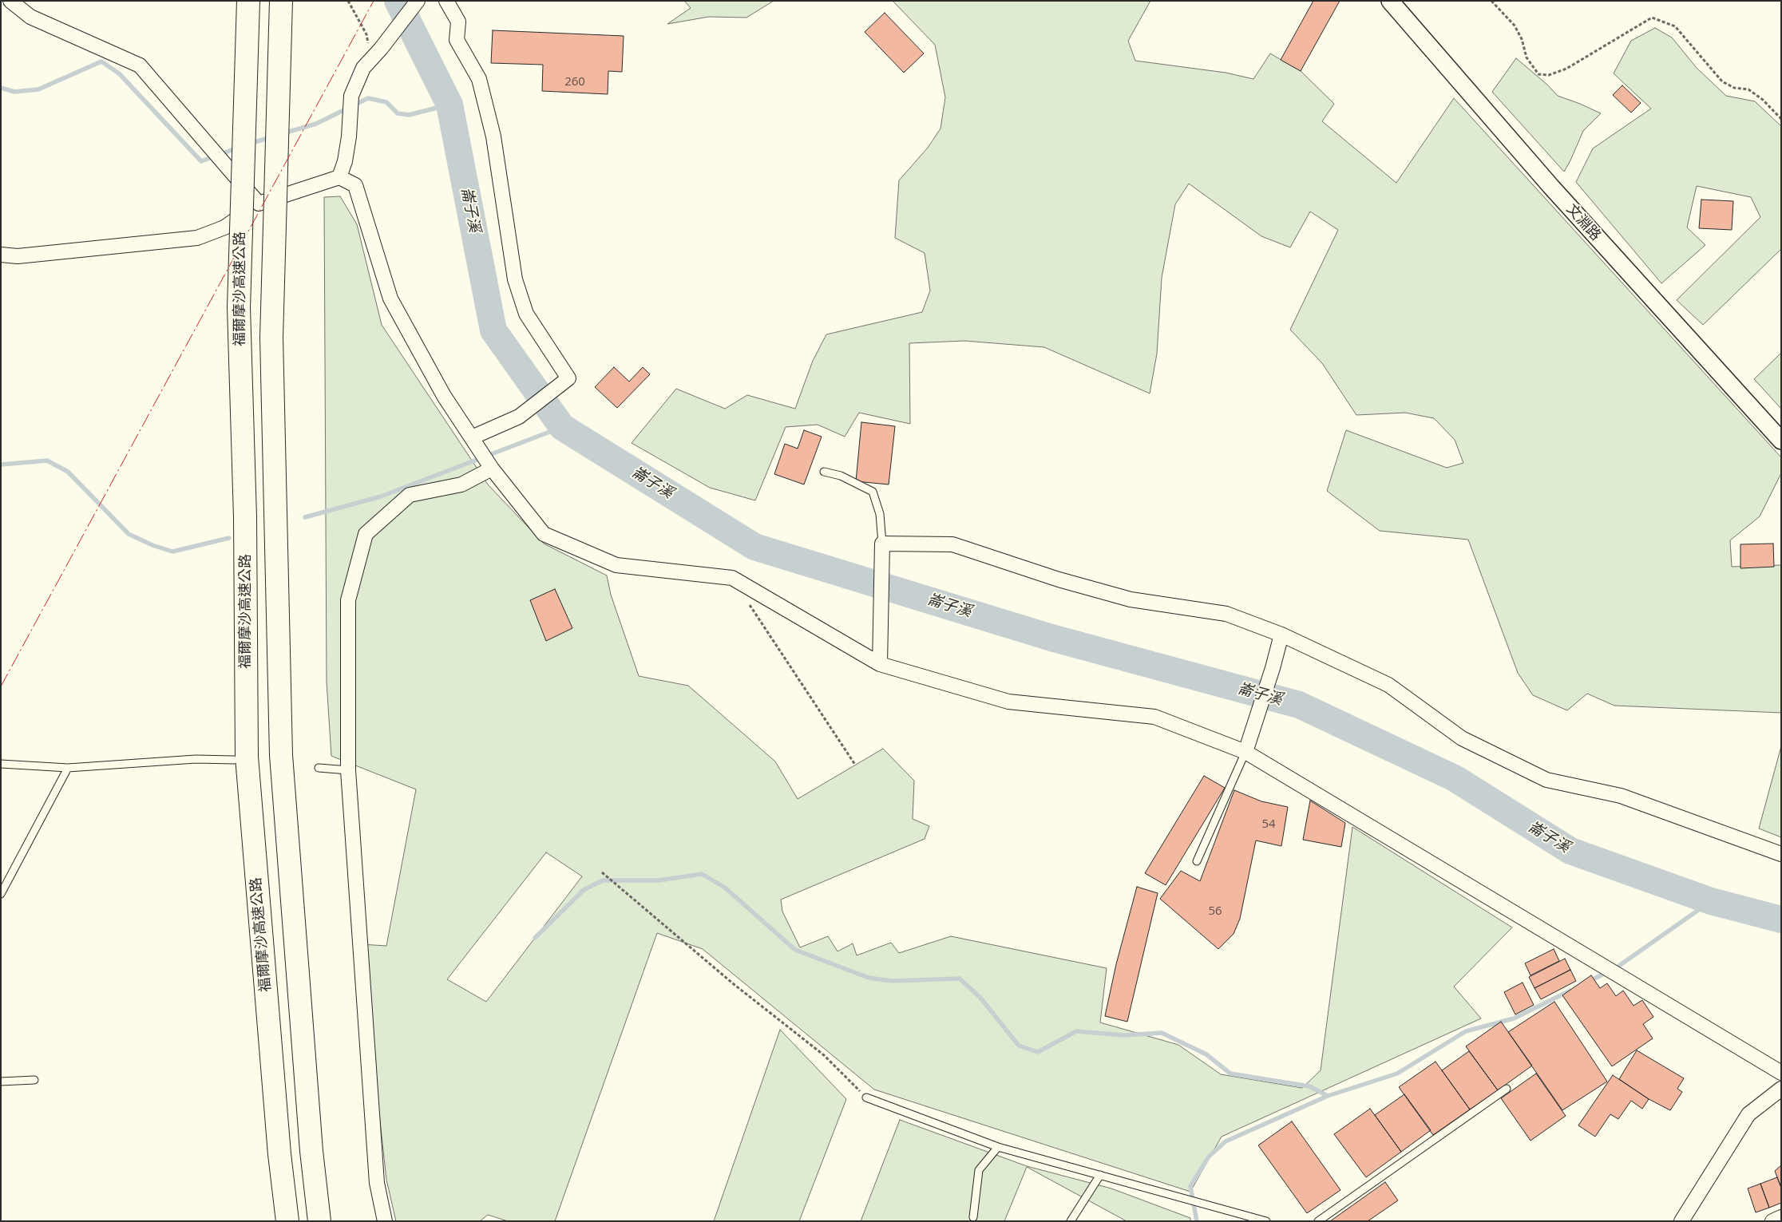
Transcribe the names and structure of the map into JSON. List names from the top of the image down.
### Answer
{
  "streets": {
    "highway": ["福爾摩沙高速公路"],
    "street": ["文淵路"]
  },
  "water": ["崙子溪"],
  "house_numbers": ["260", "54", "56"]
}
